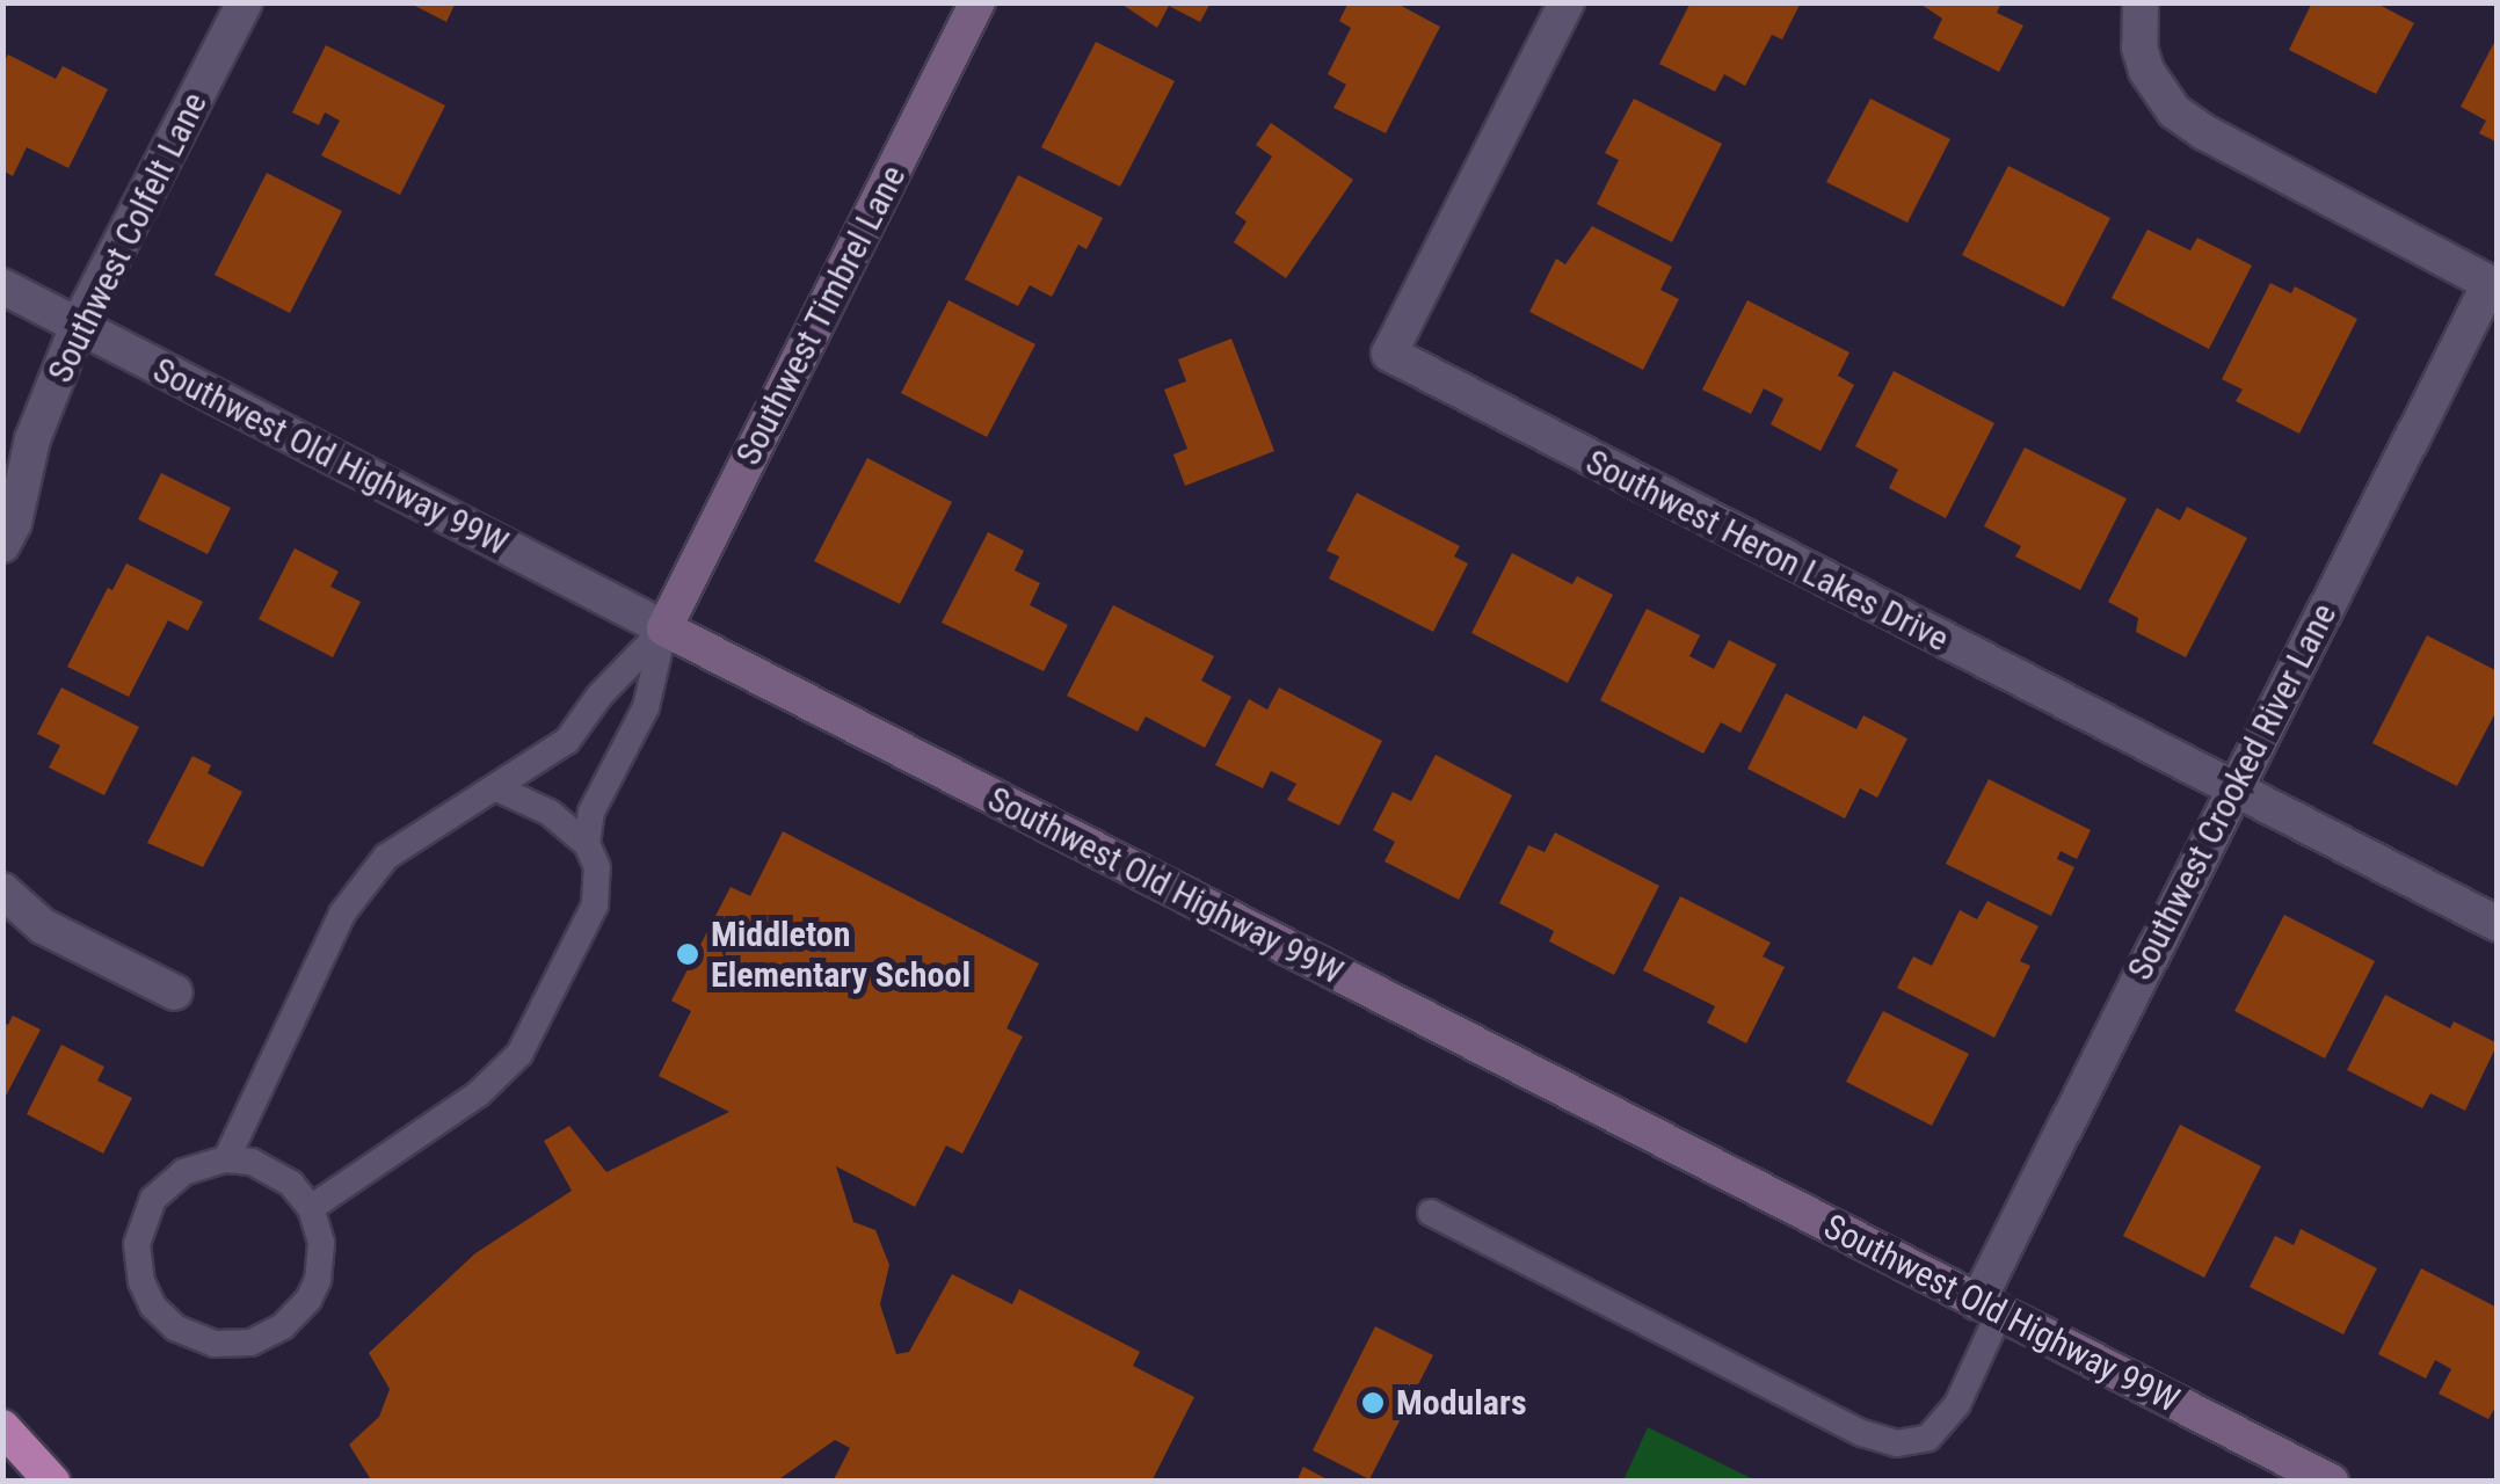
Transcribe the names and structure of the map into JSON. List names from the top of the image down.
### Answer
{
  "streets": {
    "street": [
      "Southwest Colfelt Lane",
      "Southwest Timbrel Lane",
      "Southwest Old Highway 99W",
      "Southwest Heron Lakes Drive",
      "Southwest Crooked River Lane"
    ]
  },
  "crossings": [
    ["Southwest Colfelt Lane", "Southwest Old Highway 99W"],
    ["Southwest Timbrel Lane", "Southwest Old Highway 99W"],
    ["Southwest Old Highway 99W", "Southwest Crooked River Lane"],
    ["Southwest Heron Lakes Drive", "Southwest Crooked River Lane"]
  ],
  "places": ["Middleton Elementary School", "Modulars"]
}
